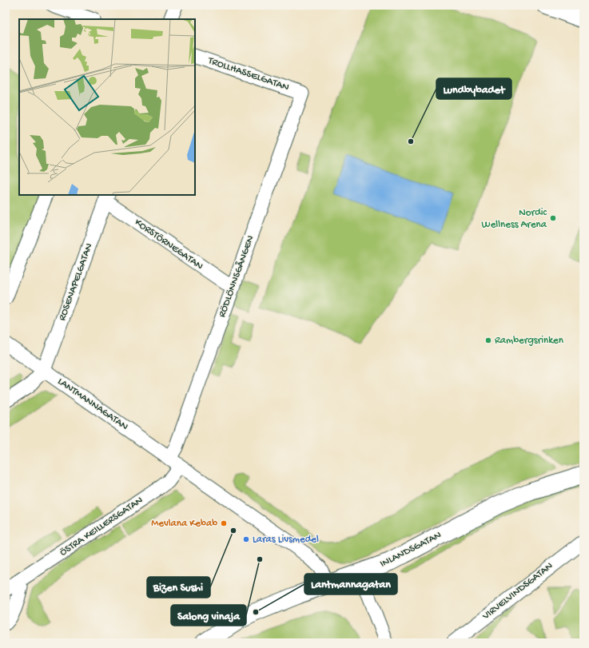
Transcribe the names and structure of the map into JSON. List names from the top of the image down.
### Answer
{
  "streets": {
    "street": [
      "TROLLHASSELGATAN",
      "KORSTÖRNEGATAN",
      "RÖDLÖNNSGÅNGEN",
      "ROSENAPELGATAN",
      "LANTMANNAGATAN",
      "ÖSTRA KEILLERSGATAN",
      "INLANDSGATAN",
      "VIRVELVINDSGATAN"
    ]
  },
  "crossings": [
    ["TROLLHASSELGATAN", "RÖDLÖNNSGÅNGEN"],
    ["KORSTÖRNEGATAN", "RÖDLÖNNSGÅNGEN"],
    ["KORSTÖRNEGATAN", "ROSENAPELGATAN"],
    ["RÖDLÖNNSGÅNGEN", "LANTMANNAGATAN"],
    ["RÖDLÖNNSGÅNGEN", "ÖSTRA KEILLERSGATAN"],
    ["ROSENAPELGATAN", "LANTMANNAGATAN"],
    ["LANTMANNAGATAN", "ÖSTRA KEILLERSGATAN"],
    ["LANTMANNAGATAN", "INLANDSGATAN"]
  ],
  "places": [
    "Lundbybadet",
    "Nordic Wellness Arena",
    "Rambergsrinken",
    "Mevlana Kebab",
    "Bizen Sushi",
    "Laras Livsmedel",
    "Salong vinaja",
    "Lantmannagatan"
  ]
}
